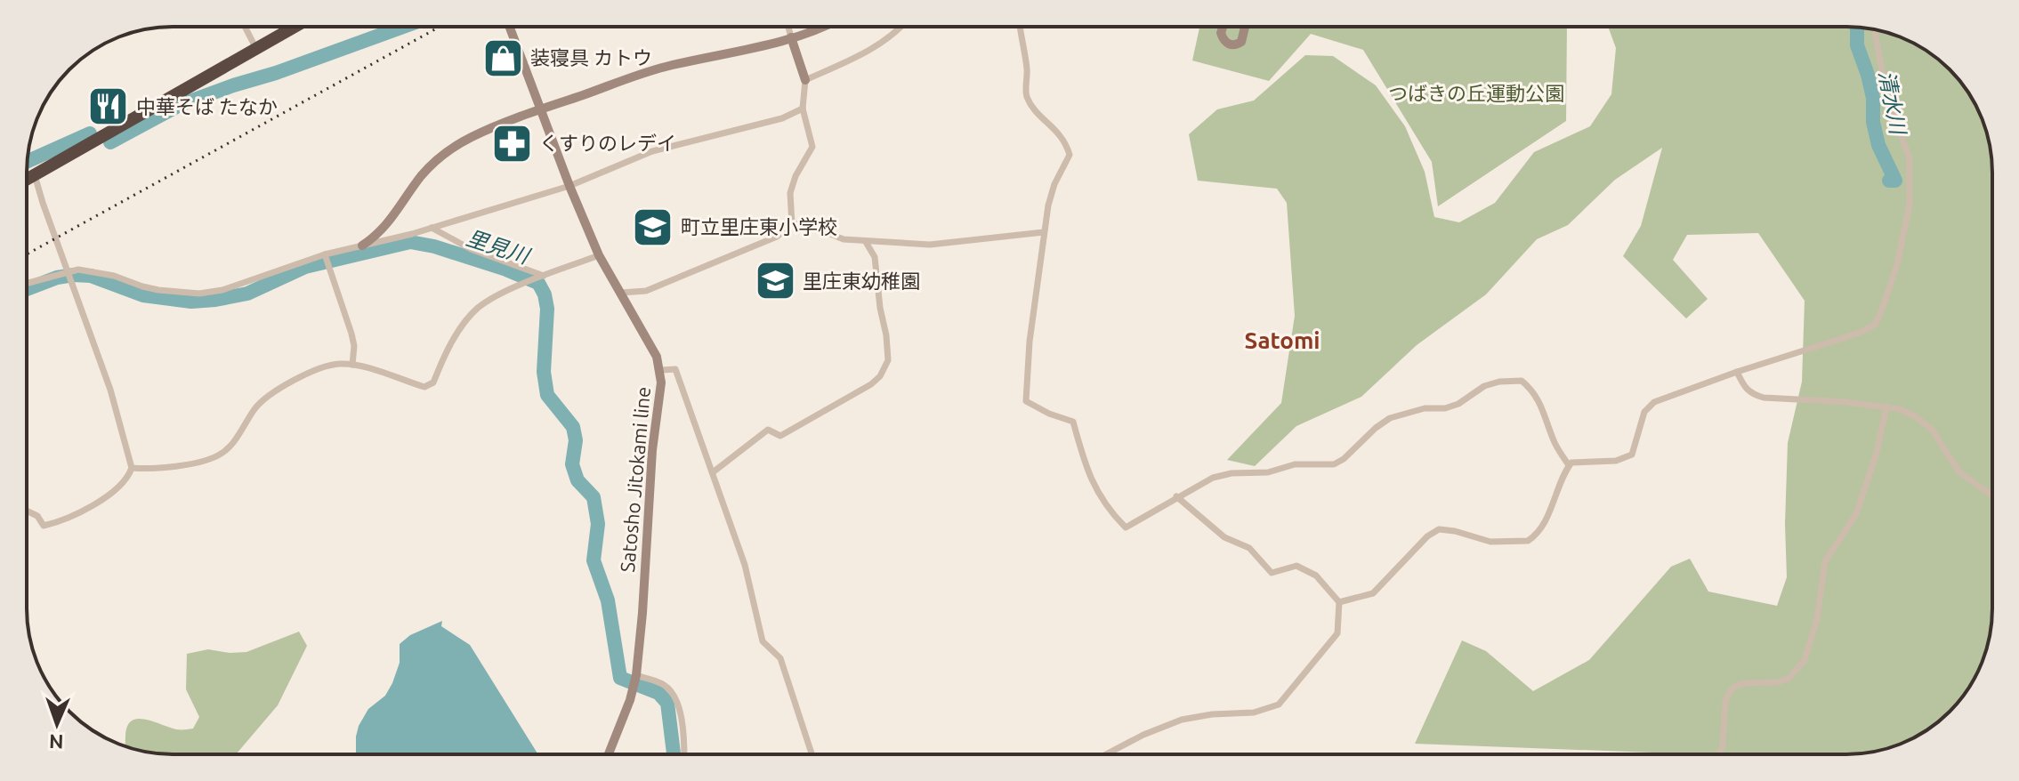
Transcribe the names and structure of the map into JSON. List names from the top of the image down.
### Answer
{
  "streets": {
    "main road": ["Satosho Jitokami line"]
  },
  "districts": ["Satomi"],
  "water": ["清水川", "里見川"],
  "parks": ["つばきの丘運動公園"],
  "places": {
    "shop": ["装寝具 カトウ"],
    "restaurant": ["中華そば たなか"],
    "pharmacy": ["くすりのレデイ"],
    "school or university": ["町立里庄東小学校", "里庄東幼稚園"]
  },
  "north": "bottom"
}
